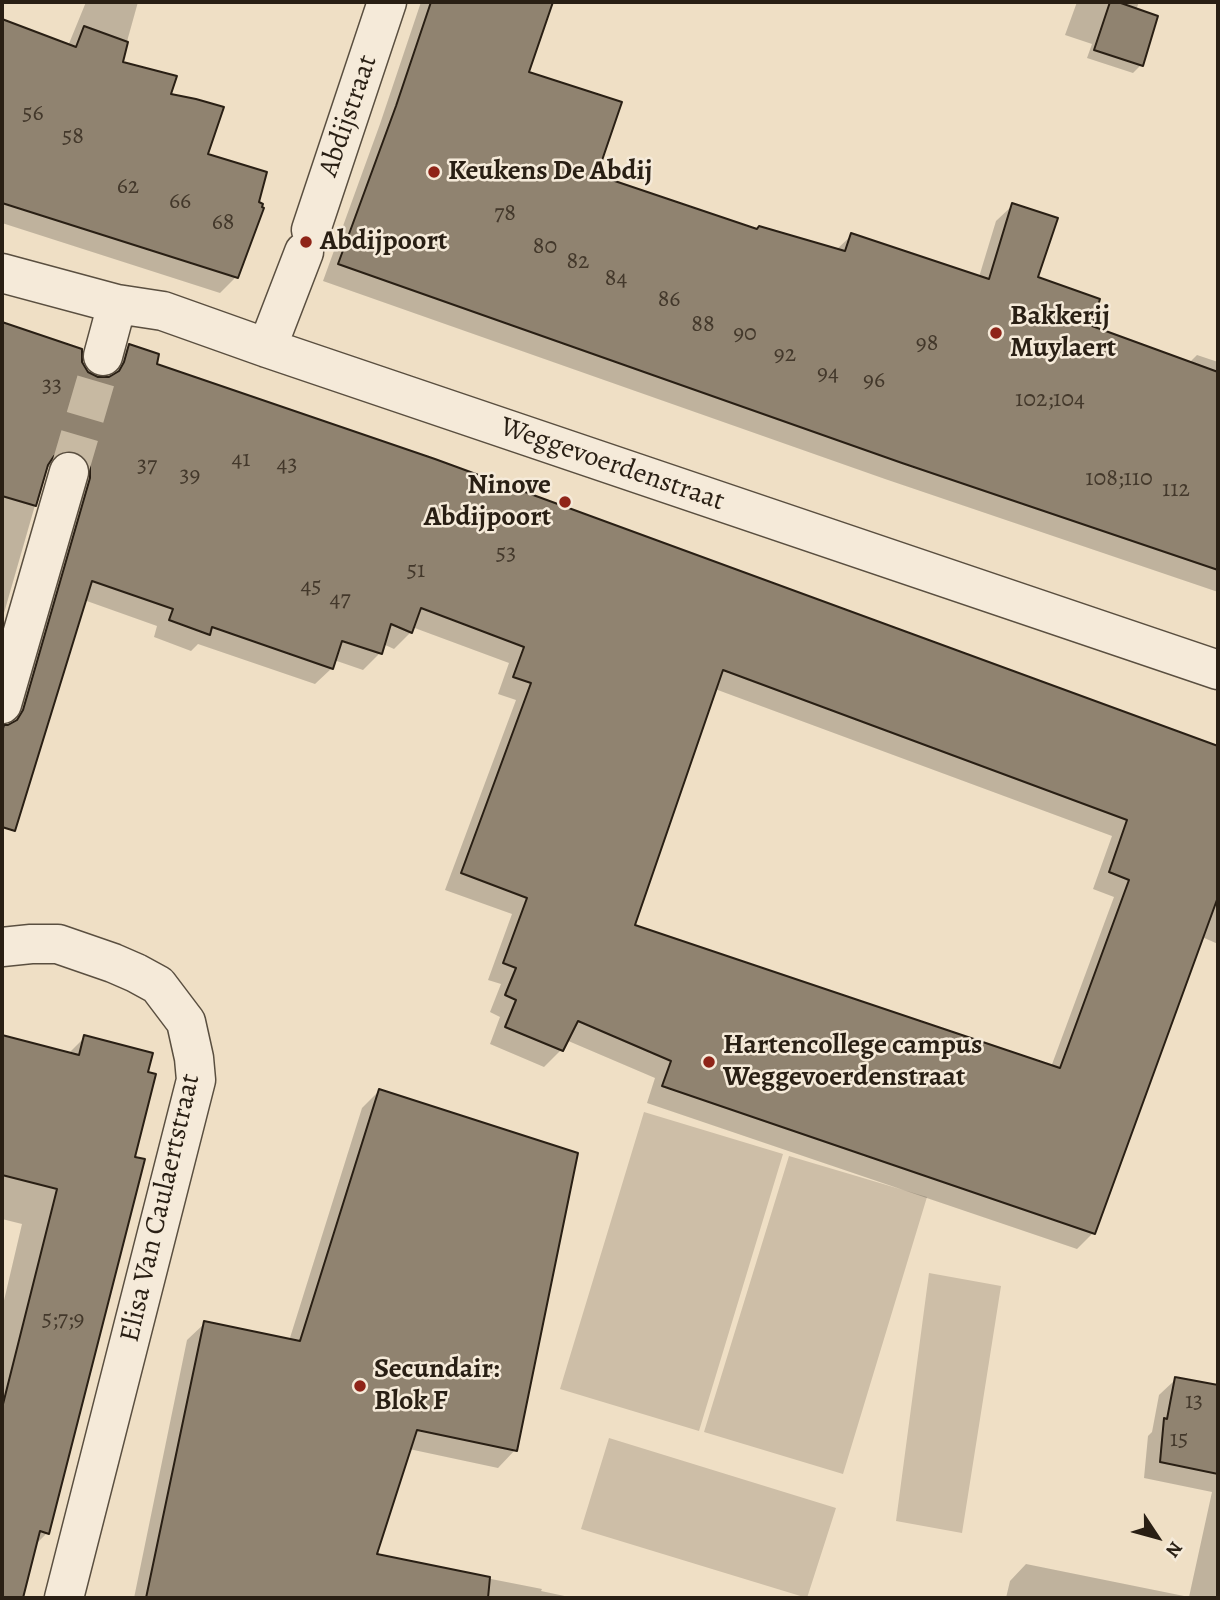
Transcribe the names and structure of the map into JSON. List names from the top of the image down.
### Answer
{
  "streets": {
    "street": ["Abdijstraat", "Weggevoerdenstraat", "Elisa Van Caulaertstraat"]
  },
  "crossings": [
    ["Abdijstraat", "Weggevoerdenstraat"]
  ],
  "places": [
    "Keukens De Abdij",
    "Abdijpoort",
    "Bakkerij Muylaert",
    "Ninove Abdijpoort",
    "Hartencollege campus Weggevoerdenstraat",
    "Secundair: Blok F"
  ],
  "house_numbers": [
    "56",
    "58",
    "62",
    "66",
    "78",
    "68",
    "80",
    "82",
    "84",
    "86",
    "88",
    "90",
    "98",
    "92",
    "94",
    "96",
    "33",
    "102;104",
    "41",
    "43",
    "37",
    "39",
    "108;110",
    "112",
    "53",
    "51",
    "45",
    "47",
    "5;7;9",
    "13",
    "15"
  ],
  "north": "bottom right"
}
